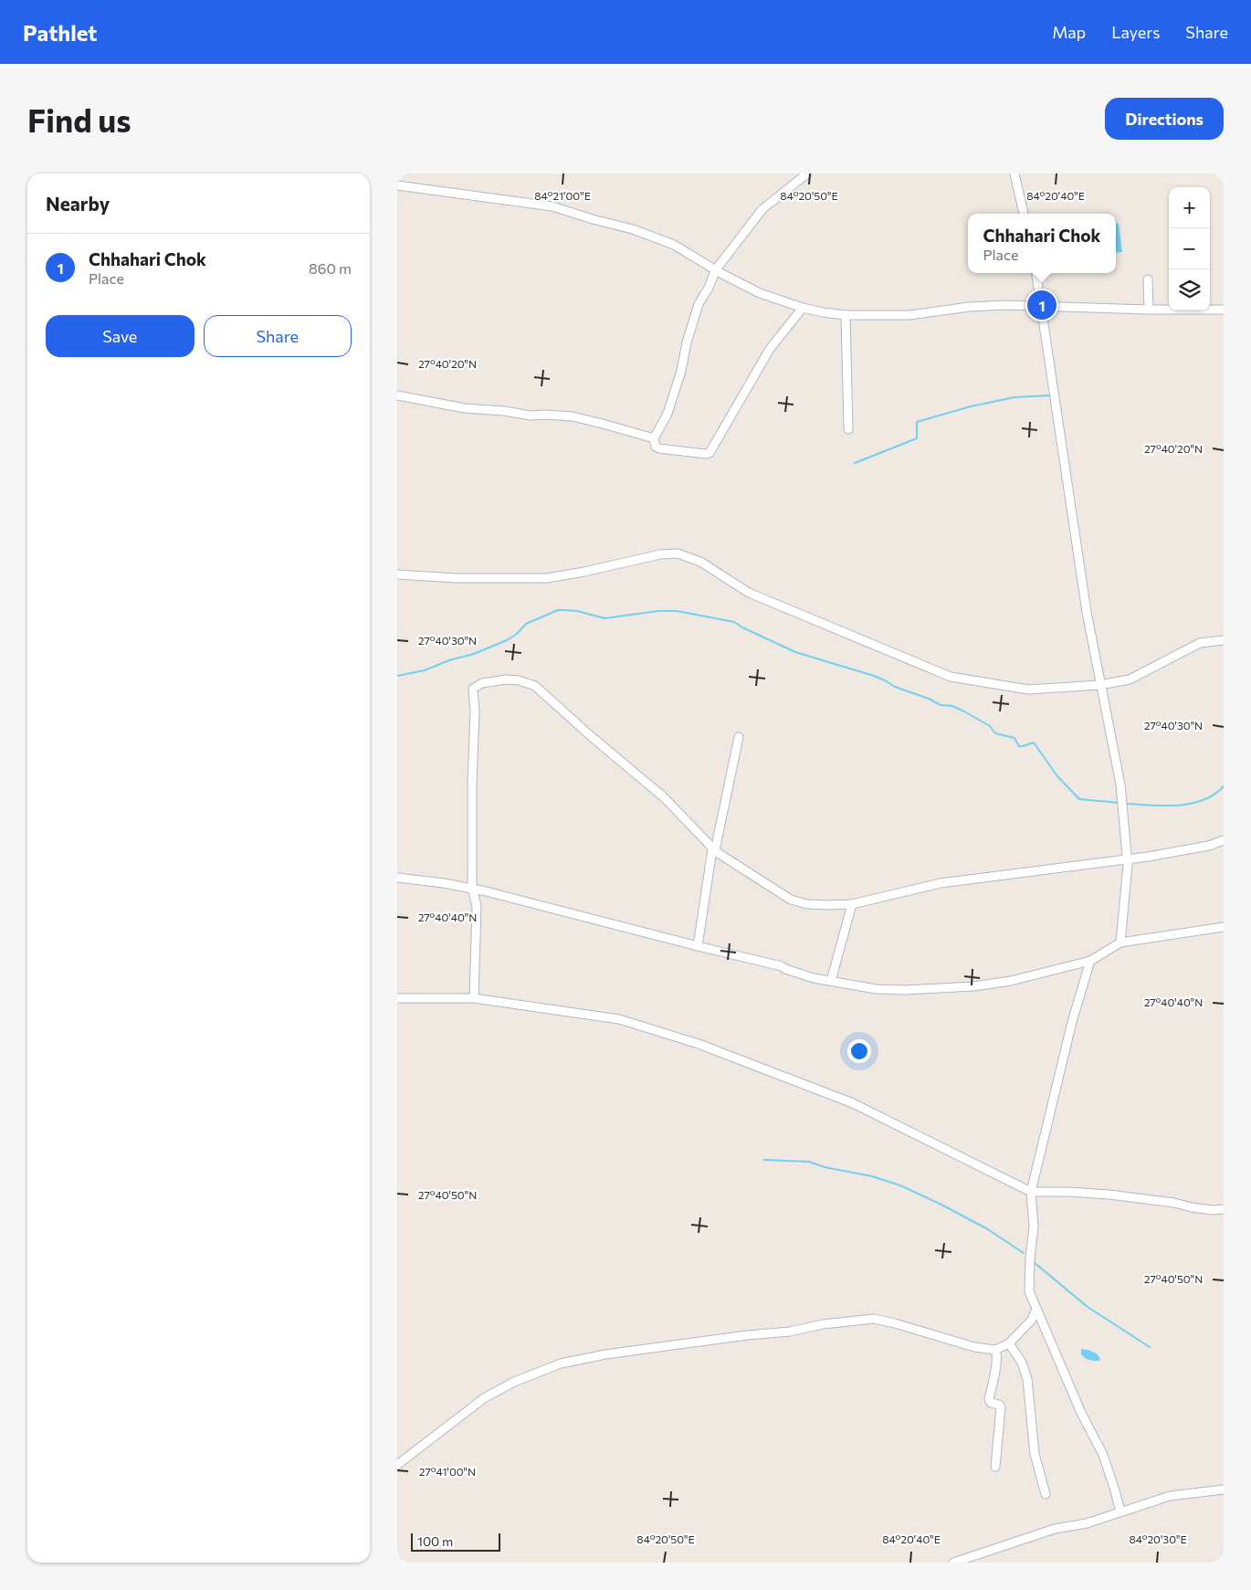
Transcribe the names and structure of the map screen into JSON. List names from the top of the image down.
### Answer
{
  "scale_bar": "100 m",
  "page": {
    "header": "Pathlet",
    "nav": ["Map", "Layers", "Share"],
    "buttons": [
      "Directions",
      ["Save", "Share"]
    ],
    "title": "Find us",
    "heading": "Nearby",
    "map_buttons": ["+", "−"],
    "popup": ["Chhahari Chok", "Place"],
    "list": [
      {
        "mark": "1",
        "name": "Chhahari Chok",
        "note": "Place",
        "value": "860 m"
      }
    ],
    "pins": "1",
    "scale": "100 m"
  },
  "coordinates": [
    "84°21'00\"E",
    "84°20'50\"E",
    "84°20'40\"E",
    "27°40'20\"N",
    "27°40'30\"N",
    "27°40'40\"N",
    "27°40'50\"N",
    "27°41'00\"N",
    "84°20'30\"E"
  ]
}
